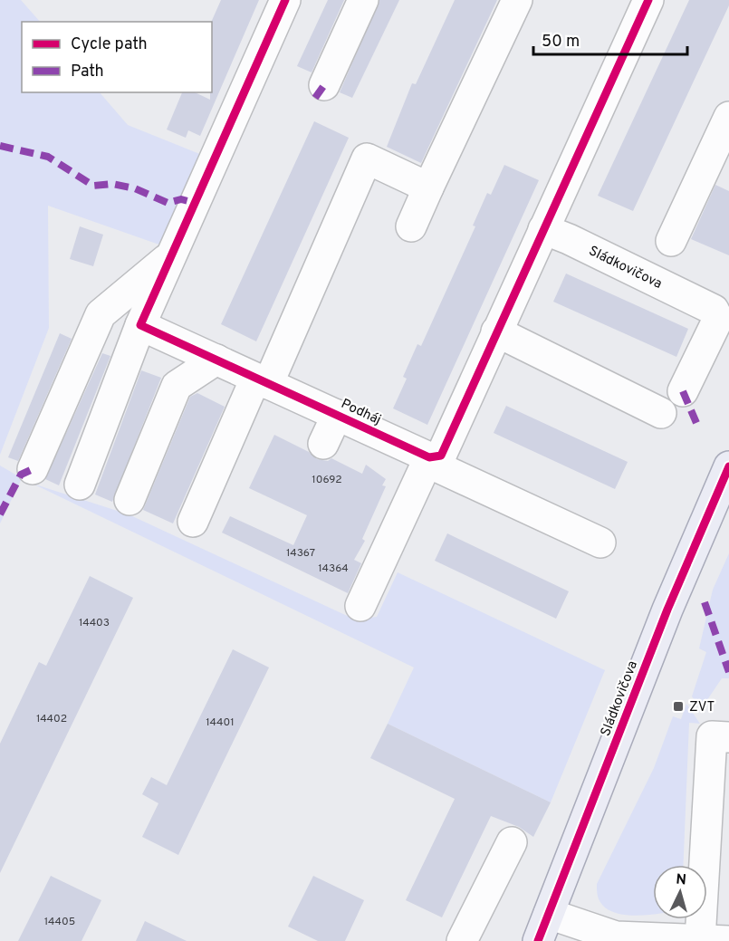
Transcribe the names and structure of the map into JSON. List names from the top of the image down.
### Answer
{
  "streets": {
    "main road": ["Sládkovičova"],
    "street": ["Podháj"]
  },
  "places": {
    "transit": ["ZVT"]
  },
  "house_numbers": [
    "10692",
    "14367",
    "14364",
    "14403",
    "14402",
    "14401",
    "14405"
  ],
  "legend": ["Cycle path", "Path"],
  "scale_bar": "50 m",
  "north": "top"
}
